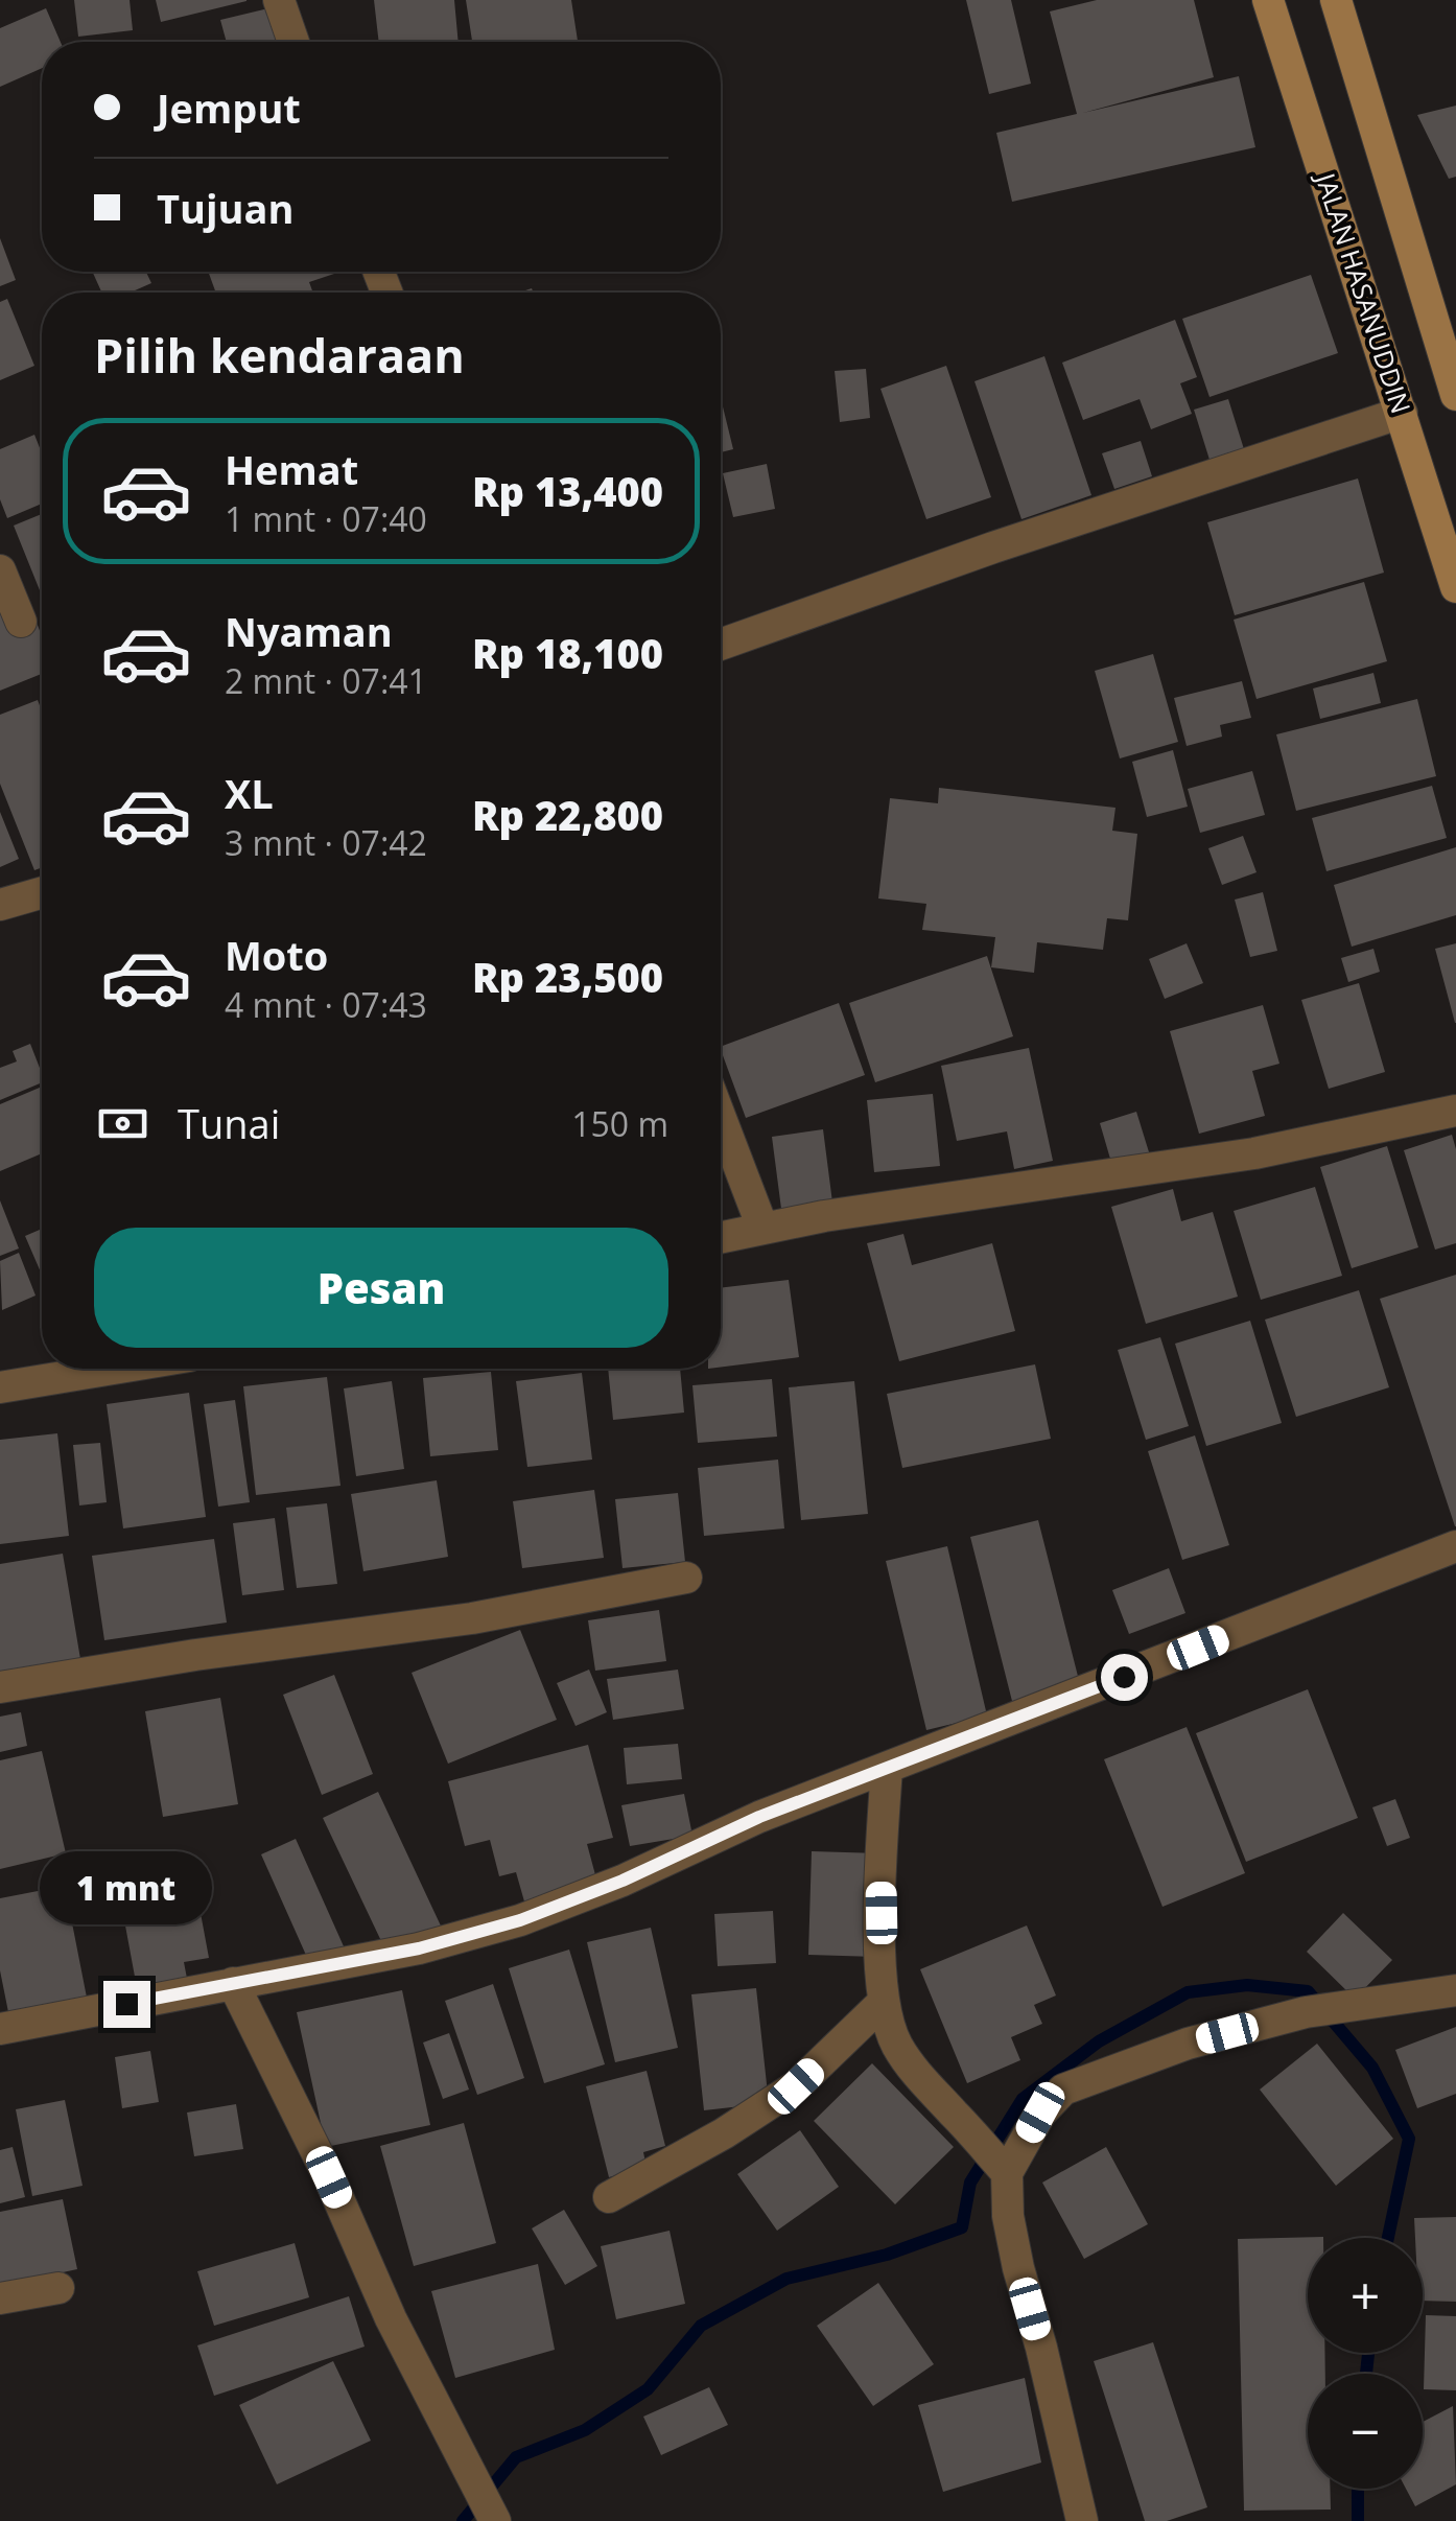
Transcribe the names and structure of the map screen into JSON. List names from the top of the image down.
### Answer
{
  "streets": {
    "street": ["JALAN HASANUDDIN"]
  },
  "page": {
    "banner": ["Jemput", "Tujuan"],
    "heading": "Pilih kendaraan",
    "list": [
      {
        "name": "Hemat",
        "note": "1 mnt · 07:40",
        "value": "Rp 13,400"
      },
      {
        "name": "Nyaman",
        "note": "2 mnt · 07:41",
        "value": "Rp 18,100"
      },
      {
        "name": "XL",
        "note": "3 mnt · 07:42",
        "value": "Rp 22,800"
      },
      {
        "name": "Moto",
        "note": "4 mnt · 07:43",
        "value": "Rp 23,500"
      }
    ],
    "pay": ["Tunai", "150 m"],
    "buttons": "Pesan",
    "bubble": "1 mnt",
    "map_buttons": ["+", "−"]
  }
}
